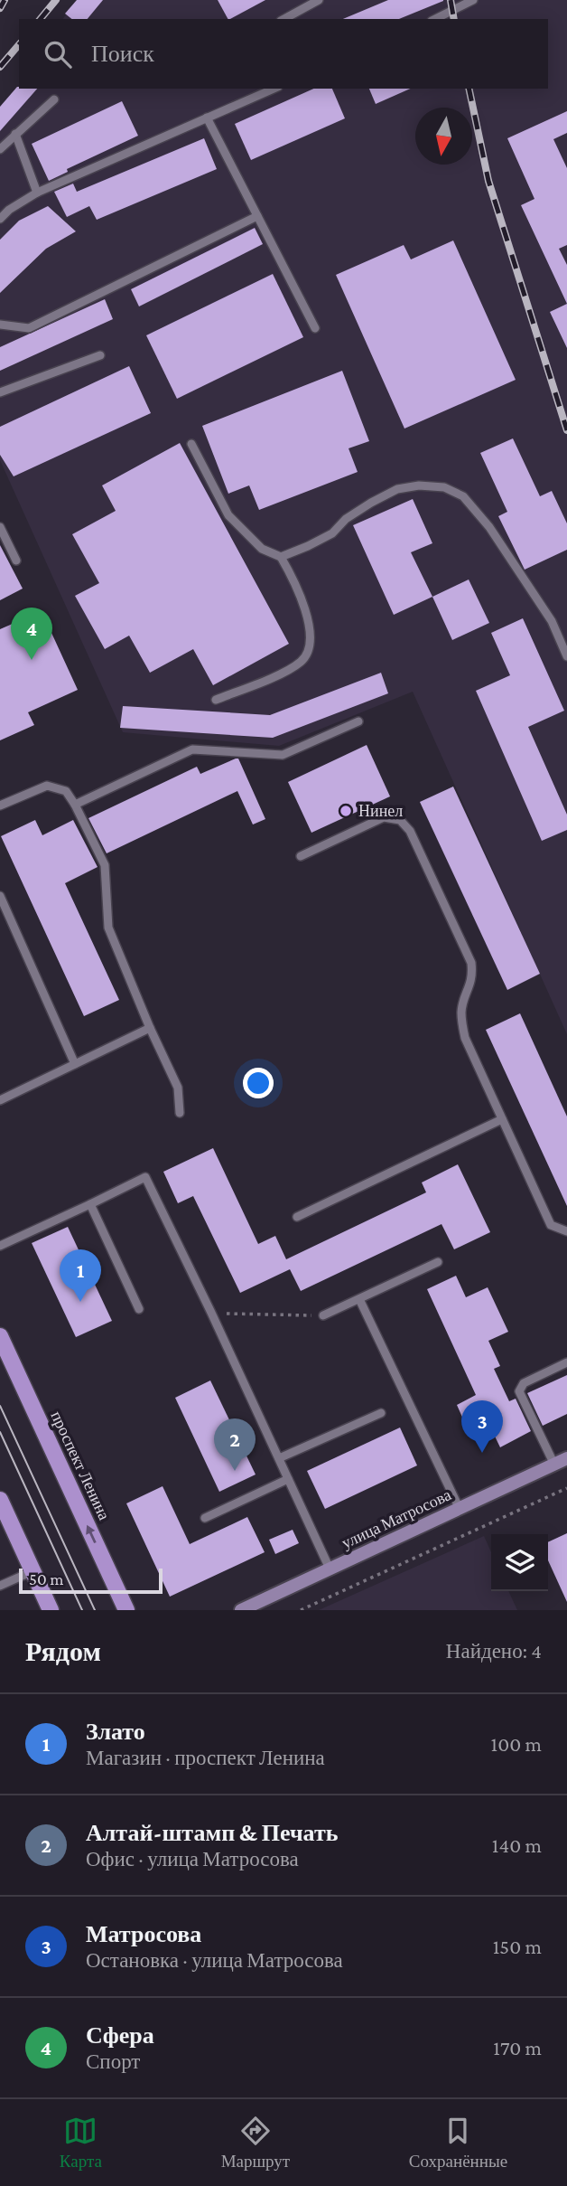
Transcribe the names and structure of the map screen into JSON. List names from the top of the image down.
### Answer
{
  "streets": {
    "main road": ["проспект Ленина"],
    "street": ["улица Матросова"]
  },
  "places": ["Нинел"],
  "scale_bar": "50 m",
  "north": "bottom",
  "page": {
    "search": "Поиск",
    "pins": [
      "4",
      "1",
      "3",
      "2"
    ],
    "scale": "50 m",
    "heading": ["Рядом", "Найдено: 4"],
    "list": [
      {
        "mark": "1",
        "name": "Злато",
        "note": "Магазин · проспект Ленина",
        "value": "100 m"
      },
      {
        "mark": "2",
        "name": "Алтай-штамп & Печать",
        "note": "Офис · улица Матросова",
        "value": "140 m"
      },
      {
        "mark": "3",
        "name": "Матросова",
        "note": "Остановка · улица Матросова",
        "value": "150 m"
      },
      {
        "mark": "4",
        "name": "Сфера",
        "note": "Спорт",
        "value": "170 m"
      }
    ],
    "nav": ["Карта", "Маршрут", "Сохранённые"]
  }
}
